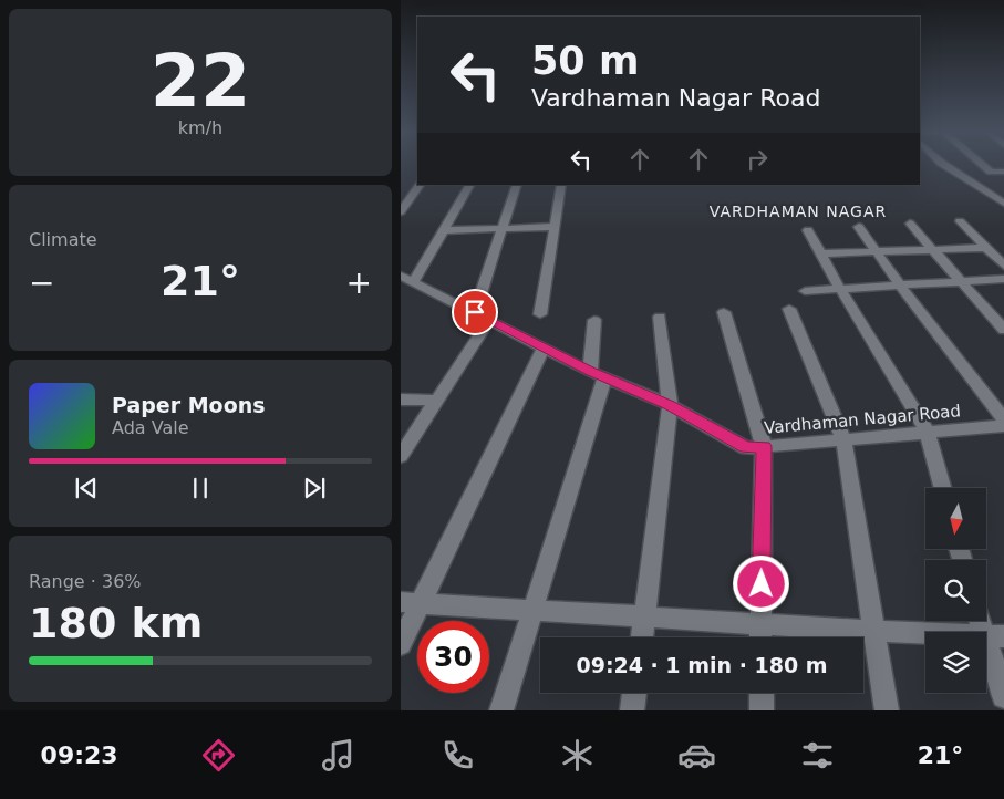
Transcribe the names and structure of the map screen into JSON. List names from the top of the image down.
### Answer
{
  "streets": {
    "street": ["Vardhaman Nagar Road"]
  },
  "districts": ["VARDHAMAN NAGAR"],
  "north": "bottom",
  "page": {
    "tile": [
      ["22", "km/h"],
      "Climate",
      ["Range · 36%", "180 km"]
    ],
    "turn": ["50 m", "Vardhaman Nagar Road"],
    "heat": ["−", "21°", "+"],
    "song": ["Paper Moons", "Ada Vale"],
    "limit": "30",
    "trip": "09:24 · 1 min · 180 m",
    "tabs": ["09:23", "21°"]
  }
}
